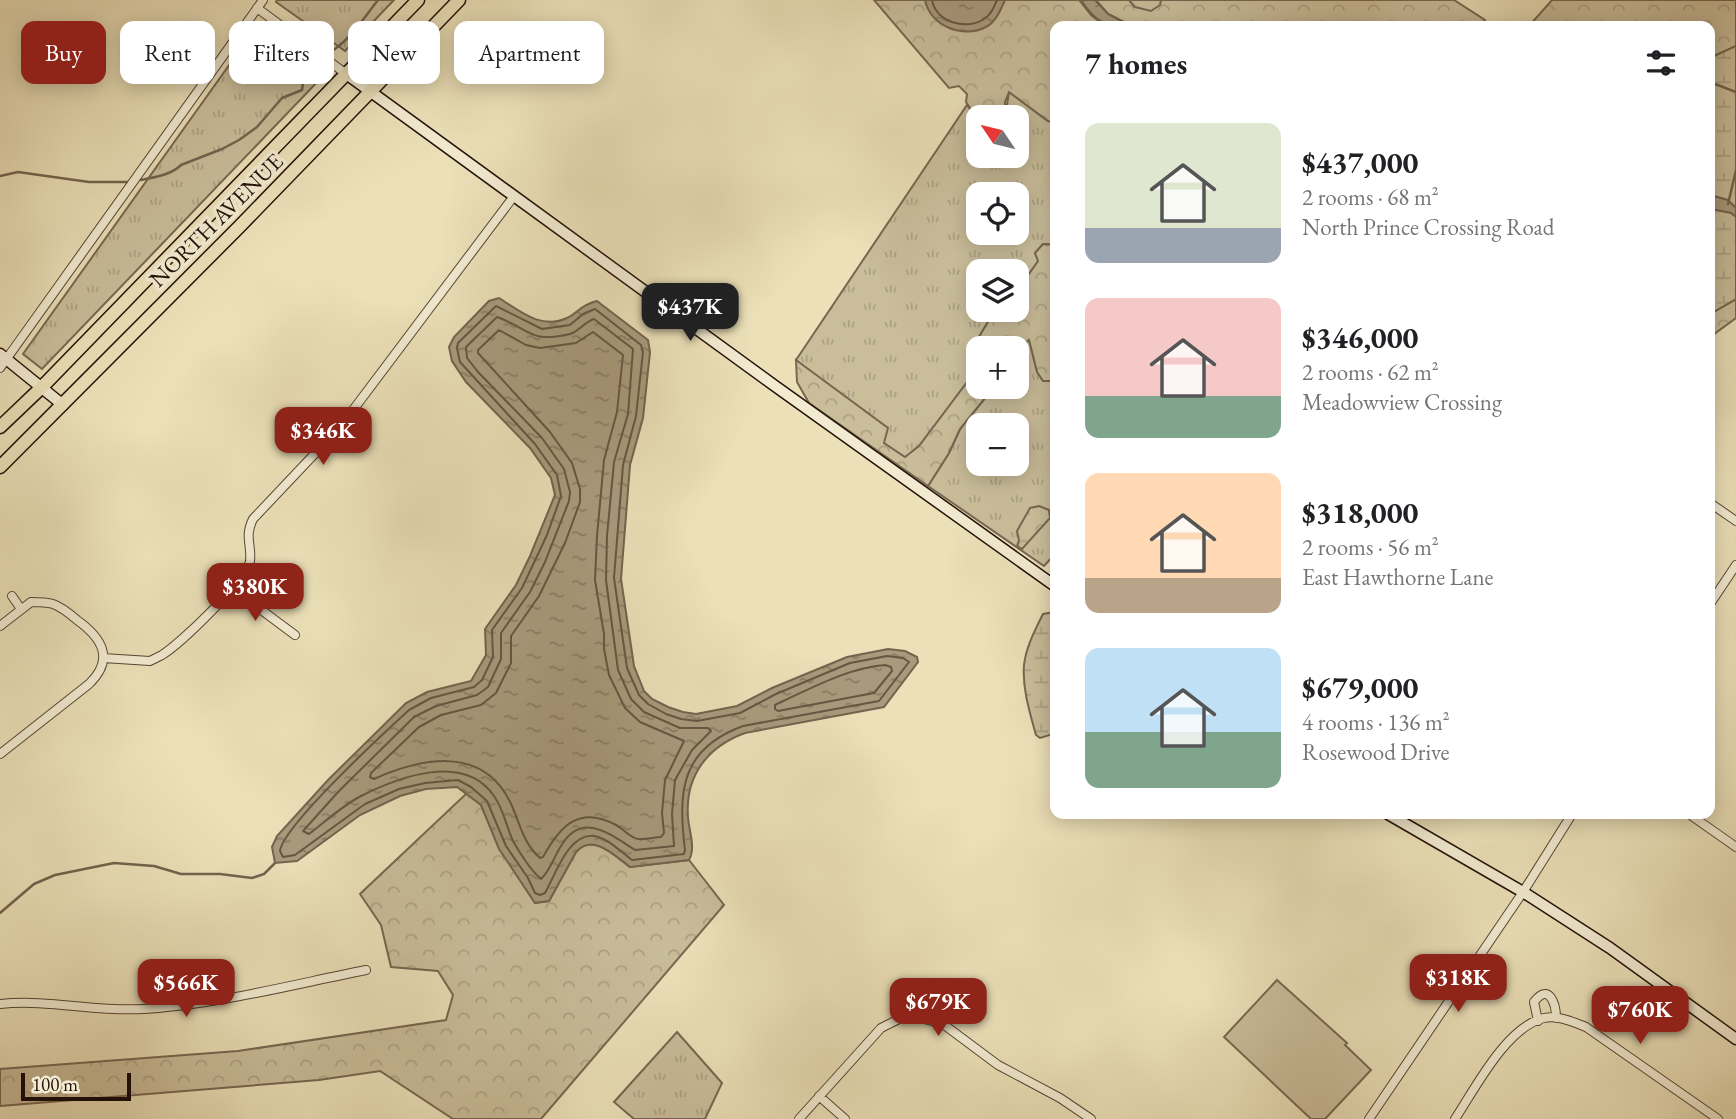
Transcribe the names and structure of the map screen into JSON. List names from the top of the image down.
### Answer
{
  "streets": {
    "main road": ["NORTH AVENUE"]
  },
  "scale_bar": "100 m",
  "north": "top left",
  "page": {
    "chip": [
      "Buy",
      "Rent",
      "Filters",
      "New",
      "Apartment"
    ],
    "heading": "7 homes",
    "map_buttons": ["+", "−"],
    "list": [
      {
        "name": "$437,000",
        "note": "2 rooms · 68 m² · North Prince Crossing Road"
      },
      {
        "name": "$346,000",
        "note": "2 rooms · 62 m² · Meadowview Crossing"
      },
      {
        "name": "$318,000",
        "note": "2 rooms · 56 m² · East Hawthorne Lane"
      },
      {
        "name": "$679,000",
        "note": "4 rooms · 136 m² · Rosewood Drive"
      }
    ],
    "price": [
      "$437K",
      "$346K",
      "$380K",
      "$318K",
      "$566K",
      "$679K",
      "$760K"
    ],
    "scale": "100 m"
  }
}
